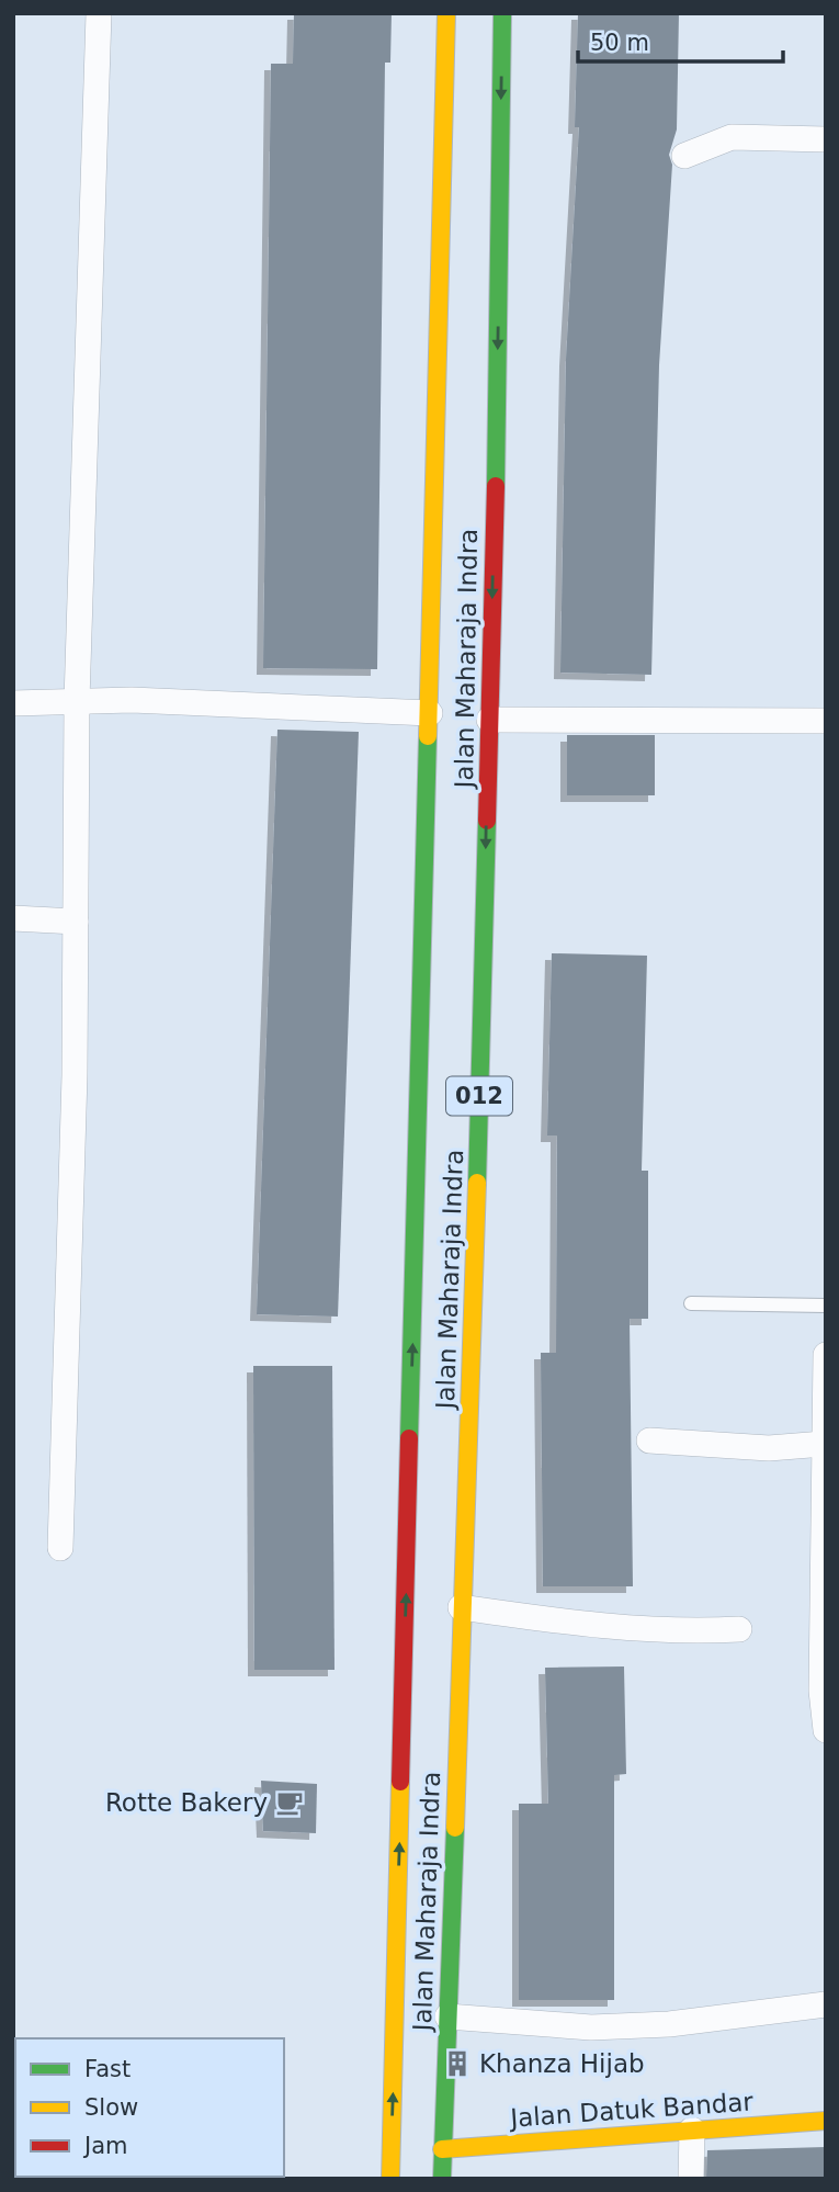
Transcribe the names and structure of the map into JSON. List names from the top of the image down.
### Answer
{
  "streets": {
    "main road": ["Jalan Maharaja Indra", "012", "Jalan Datuk Bandar"]
  },
  "crossings": [
    ["Jalan Maharaja Indra", "Jalan Datuk Bandar"]
  ],
  "places": {
    "cafe": ["Rotte Bakery"],
    "building": ["Khanza Hijab"]
  },
  "legend": ["Fast", "Slow", "Jam"],
  "scale_bar": "50 m"
}
